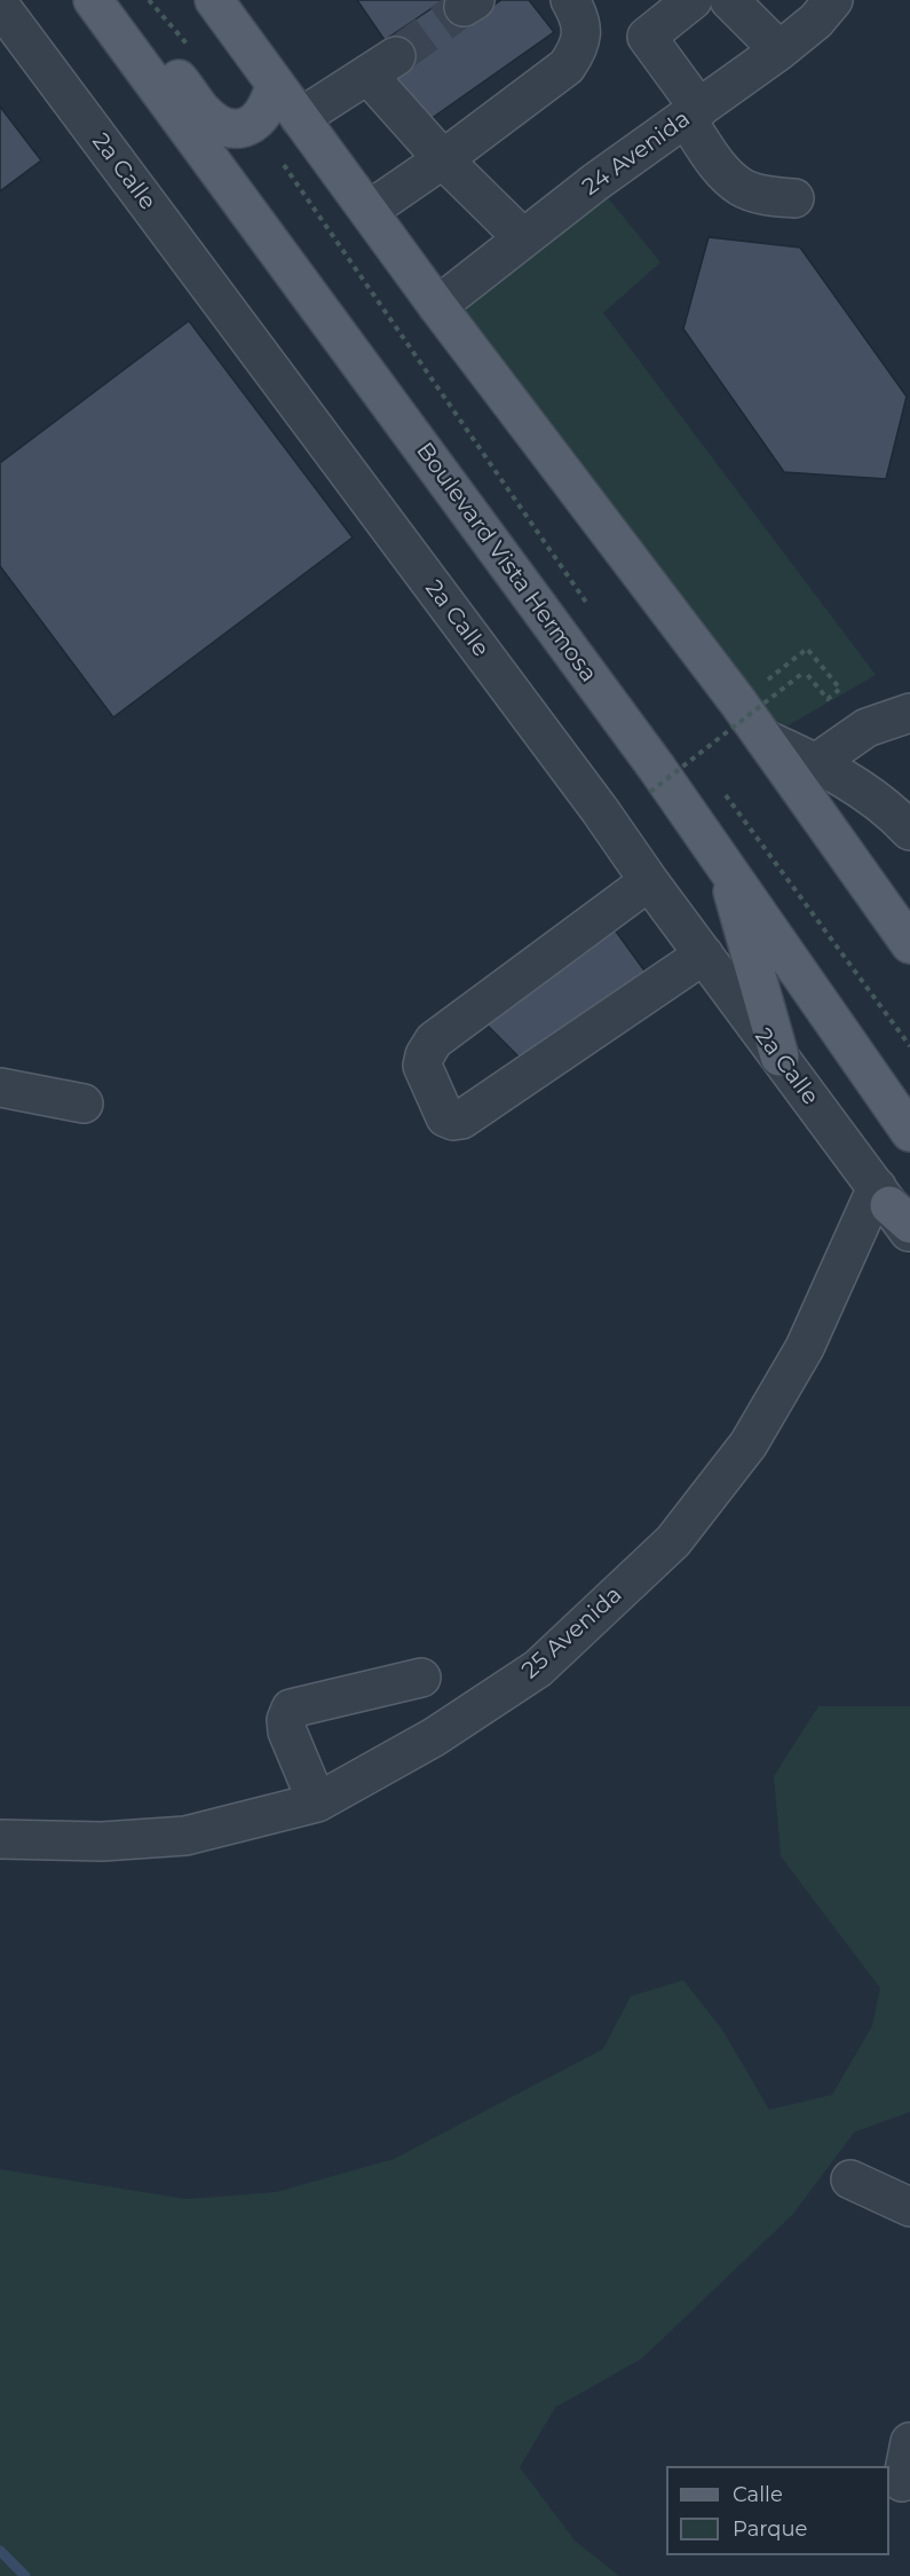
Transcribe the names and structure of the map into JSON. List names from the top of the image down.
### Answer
{
  "streets": {
    "main road": ["Boulevard Vista Hermosa"],
    "street": ["24 Avenida", "2a Calle", "25 Avenida"]
  },
  "crossings": [
    ["2a Calle", "25 Avenida"]
  ],
  "legend": ["Calle", "Parque"]
}
